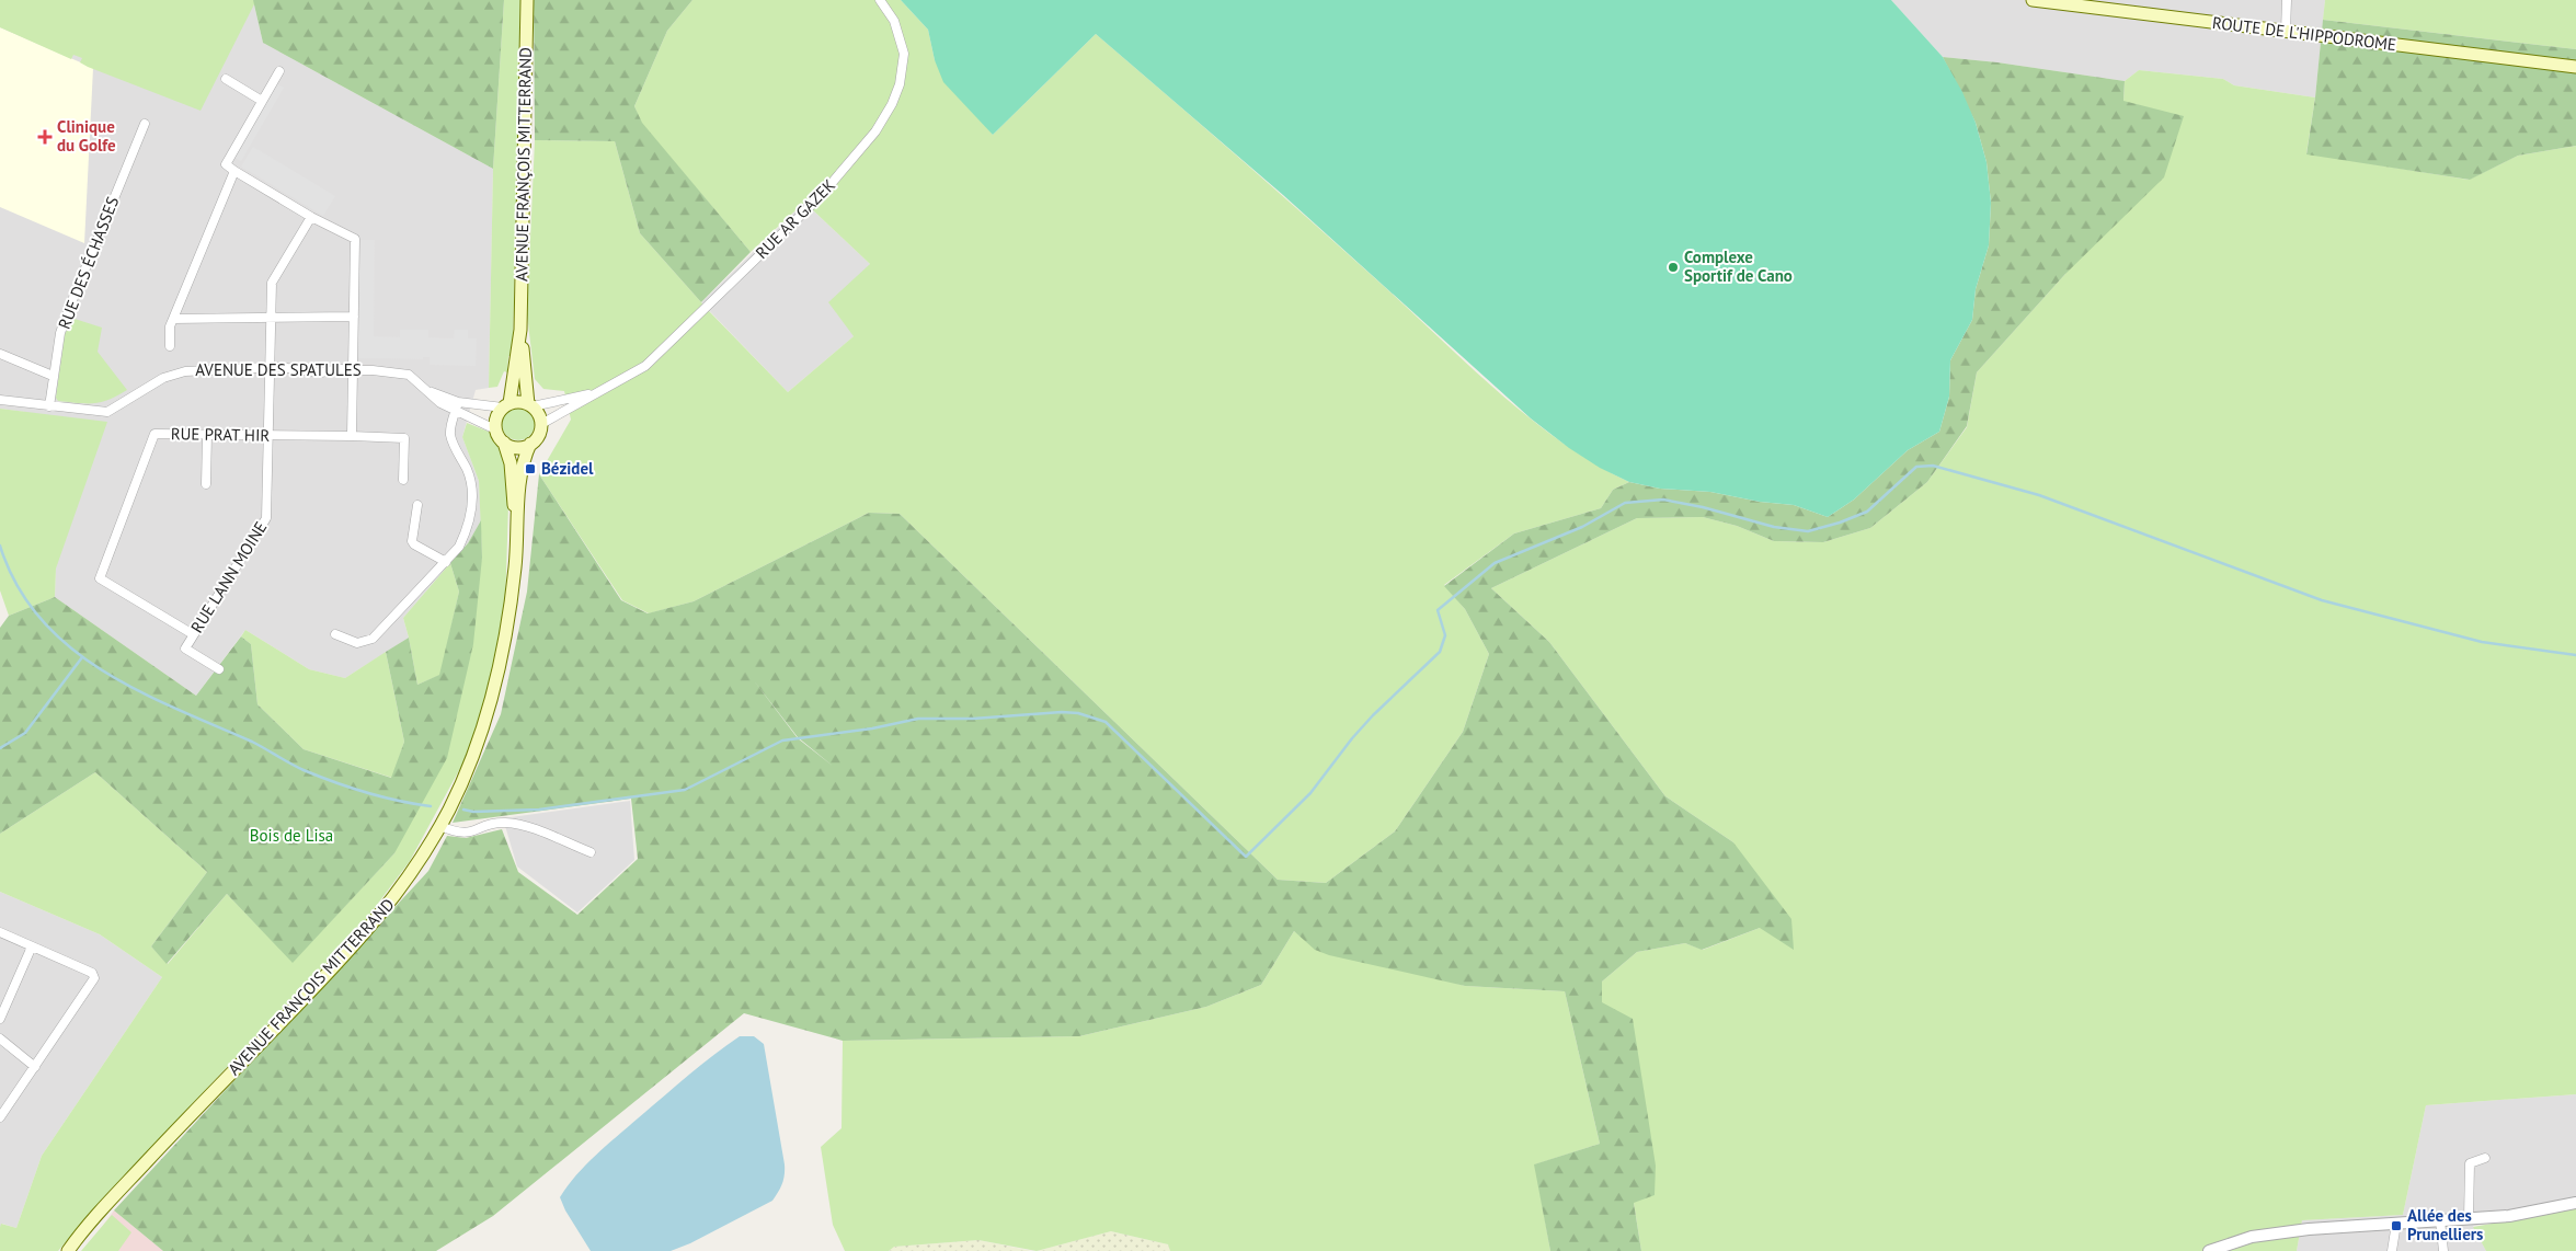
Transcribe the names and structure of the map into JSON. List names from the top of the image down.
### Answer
{
  "streets": {
    "main road": ["ROUTE DE L'HIPPODROME", "AVENUE FRANÇOIS MITTERRAND"],
    "street": [
      "RUE AR GAZEK",
      "RUE DES ÉCHASSES",
      "AVENUE DES SPATULES",
      "RUE PRAT HIR",
      "RUE LANN MOINE"
    ]
  },
  "crossings": [
    ["AVENUE FRANÇOIS MITTERRAND", "RUE AR GAZEK"],
    ["AVENUE FRANÇOIS MITTERRAND", "AVENUE DES SPATULES"],
    ["RUE AR GAZEK", "AVENUE DES SPATULES"],
    ["RUE DES ÉCHASSES", "AVENUE DES SPATULES"],
    ["AVENUE DES SPATULES", "RUE LANN MOINE"],
    ["RUE PRAT HIR", "RUE LANN MOINE"]
  ],
  "parks": ["Bois de Lisa"],
  "places": {
    "health": ["Clinique du Golfe"],
    "other": ["Complexe Sportif de Cano"],
    "transit": ["Bézidel", "Allée des Prunelliers"]
  }
}
